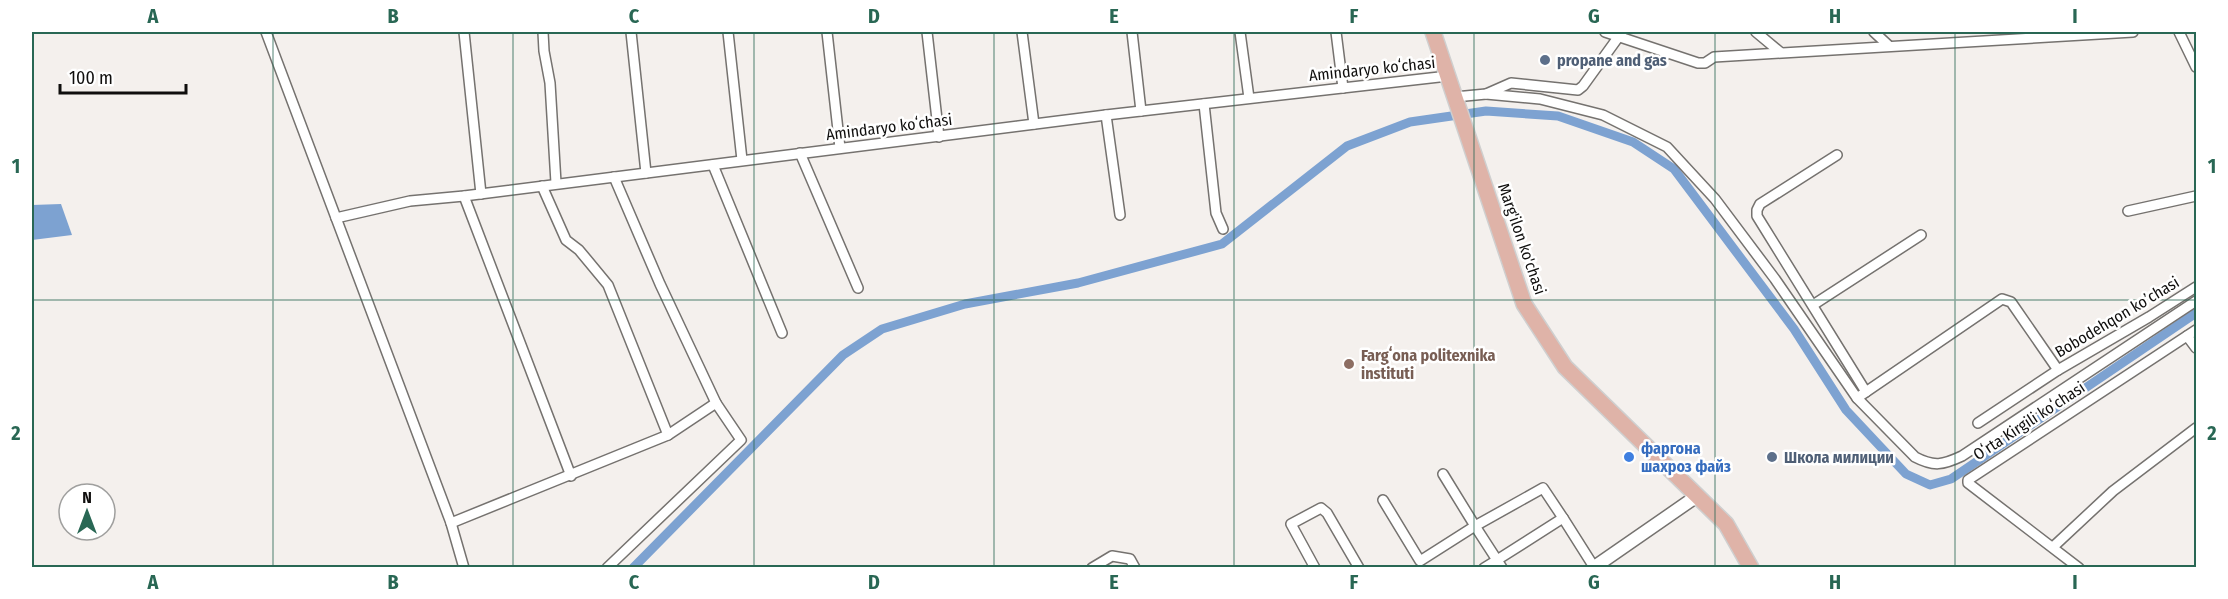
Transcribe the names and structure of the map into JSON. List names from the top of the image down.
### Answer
{
  "streets": {
    "main road": ["Marg'ilon ko'chasi"],
    "street": ["Amindaryo koʻchasi", "Bobodehqon koʼchasi", "Oʻrta Kirgili koʻchasi"]
  },
  "places": [
    "propane and gas",
    "Fargʻona politexnika instituti",
    "фаргона шахроз файз",
    "Школа милиции"
  ],
  "scale_bar": "100 m",
  "north": "top",
  "grid": {
    "columns": [
      "A",
      "B",
      "C",
      "D",
      "E",
      "F",
      "G",
      "H",
      "I"
    ],
    "rows": ["1", "2"]
  }
}
